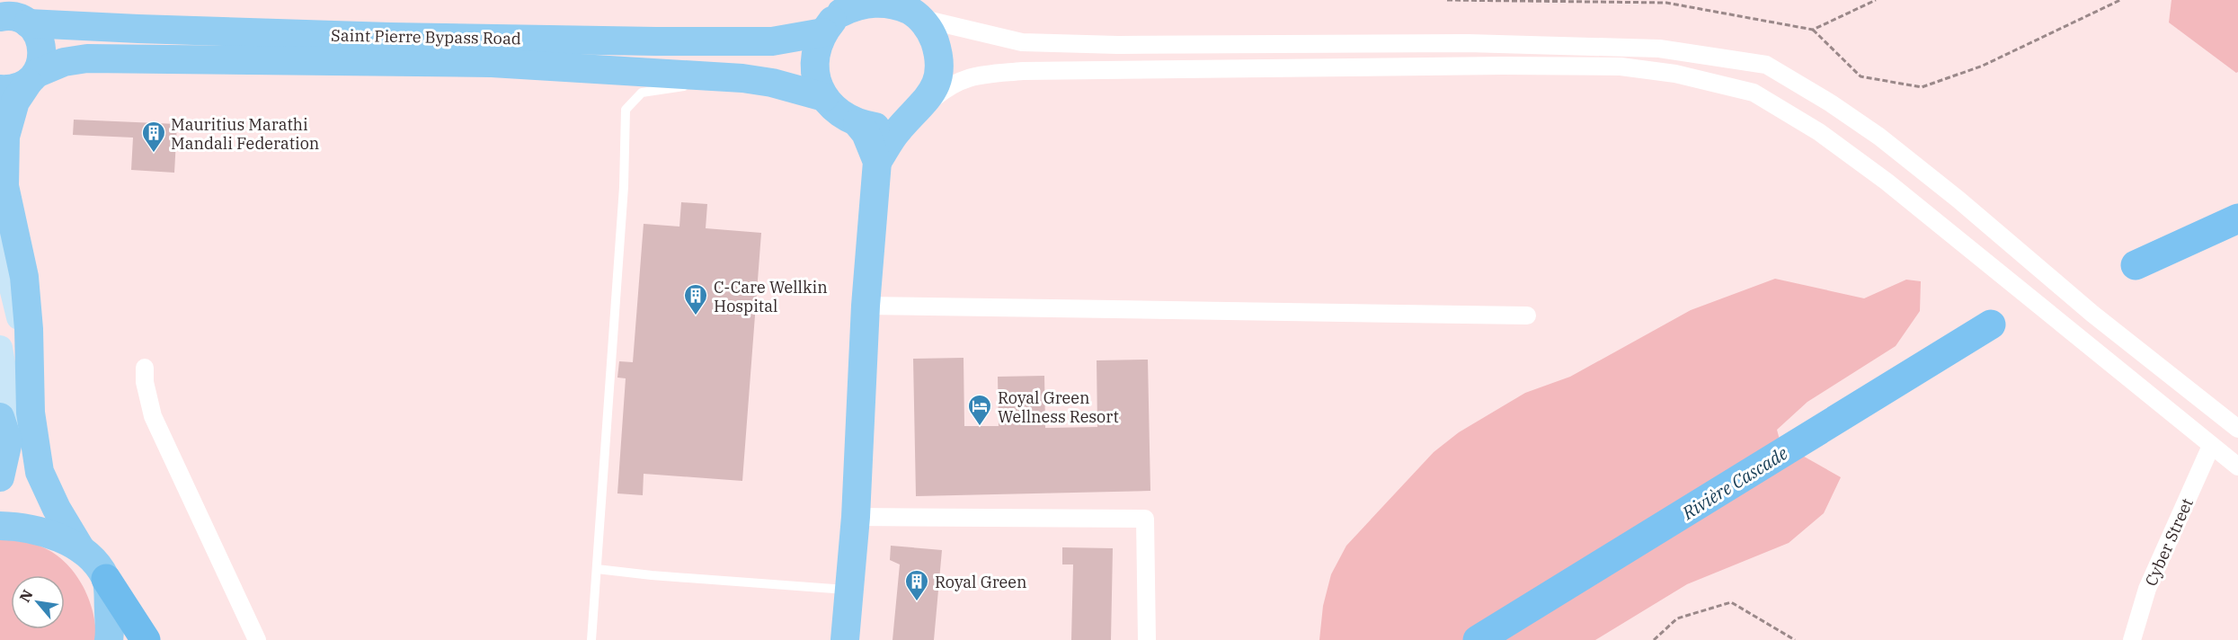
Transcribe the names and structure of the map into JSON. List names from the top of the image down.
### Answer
{
  "streets": {
    "main road": ["Saint Pierre Bypass Road"],
    "street": ["Cyber Street"]
  },
  "water": ["Rivière Cascade"],
  "places": {
    "building": ["Mauritius Marathi Mandali Federation", "C-Care Wellkin Hospital", "Royal Green"],
    "hotel": ["Royal Green Wellness Resort"]
  },
  "north": "top left"
}
